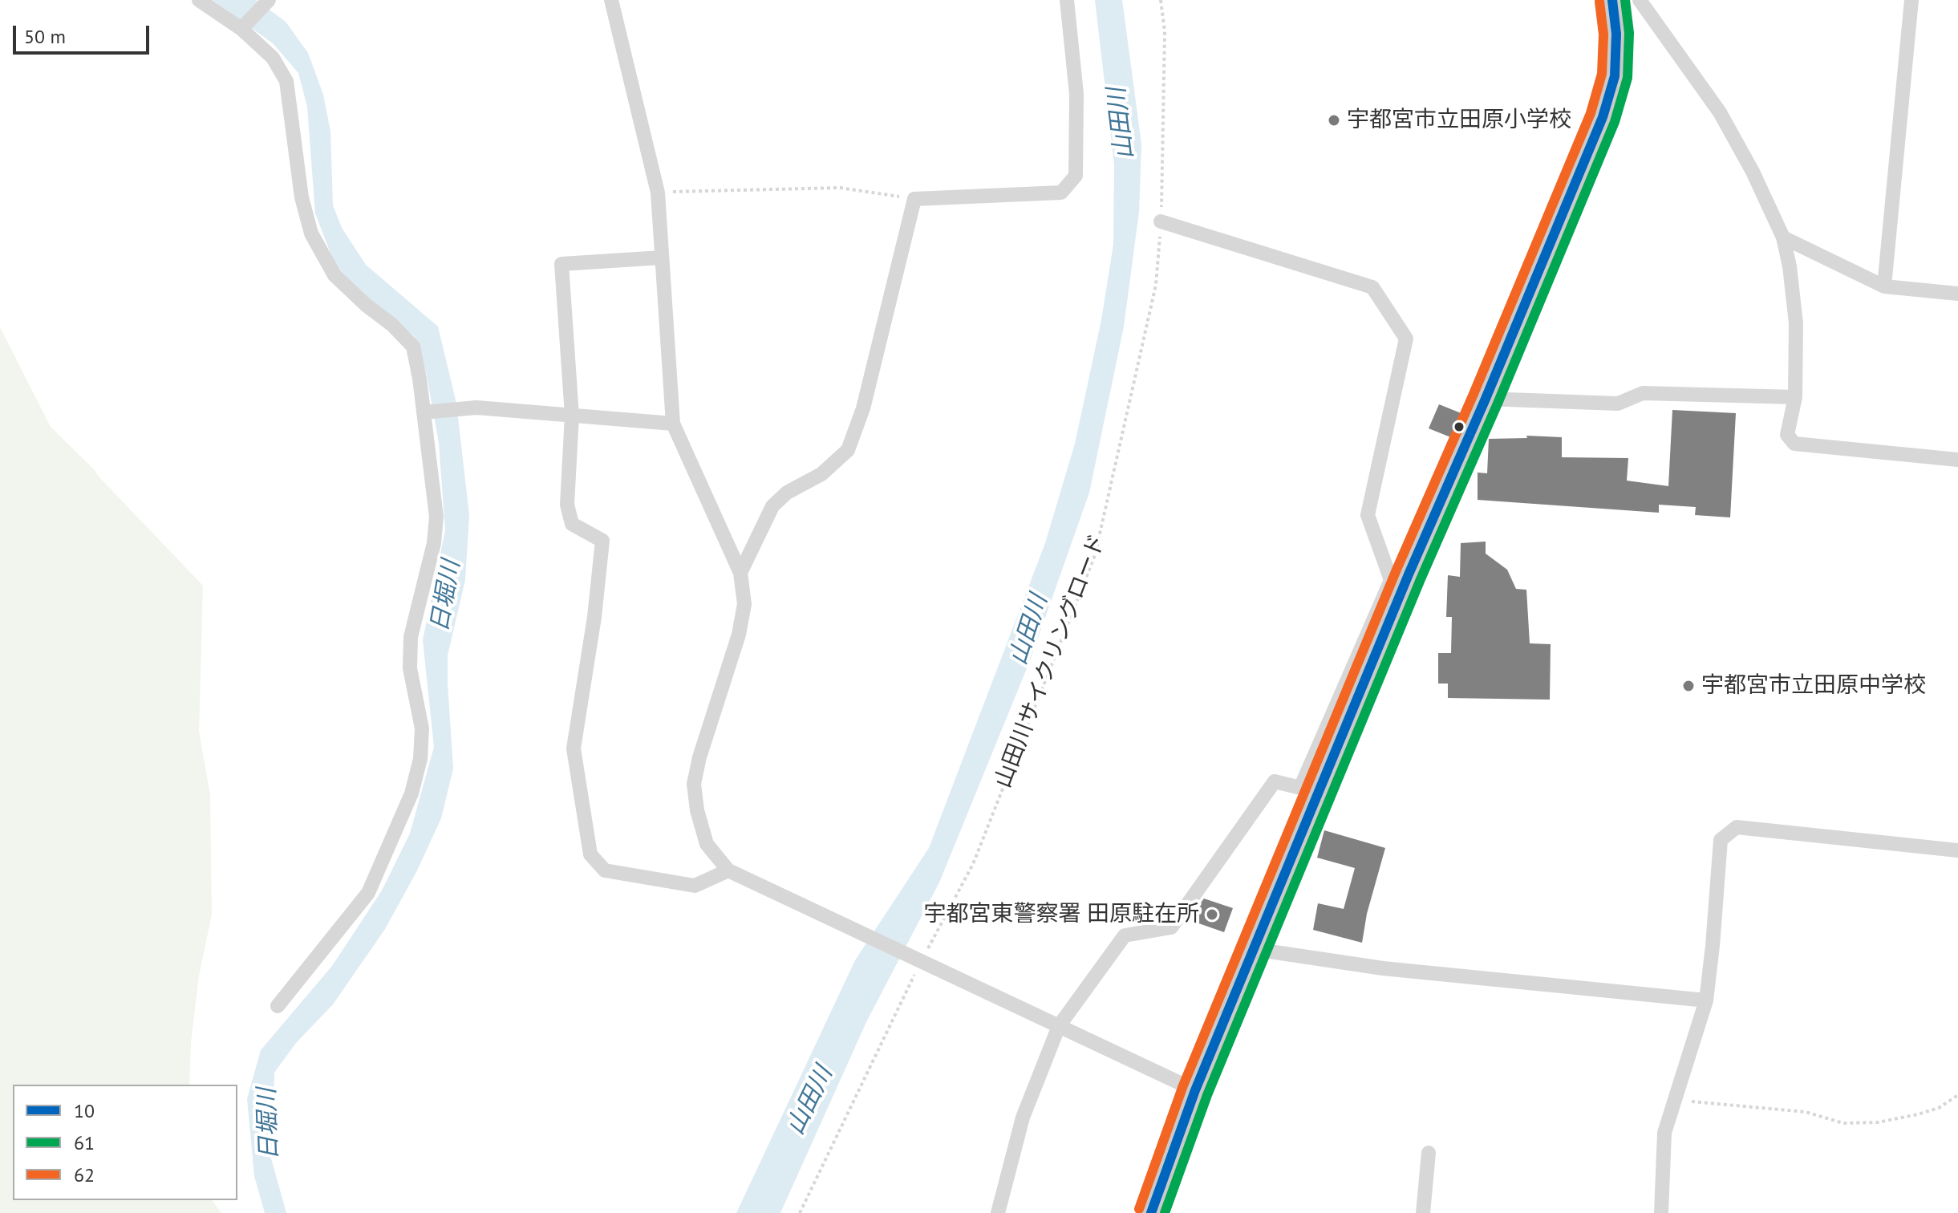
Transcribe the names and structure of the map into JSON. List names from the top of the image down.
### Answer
{
  "streets": {
    "path": ["山田川サイクリングロード"]
  },
  "water": ["山田川", "日堀川"],
  "places": ["宇都宮市立田原小学校", "宇都宮市立田原中学校", "宇都宮東警察署 田原駐在所"],
  "lines": ["transit line 10", "transit line 61", "transit line 62"],
  "legend": ["10", "61", "62"],
  "scale_bar": "50 m"
}
